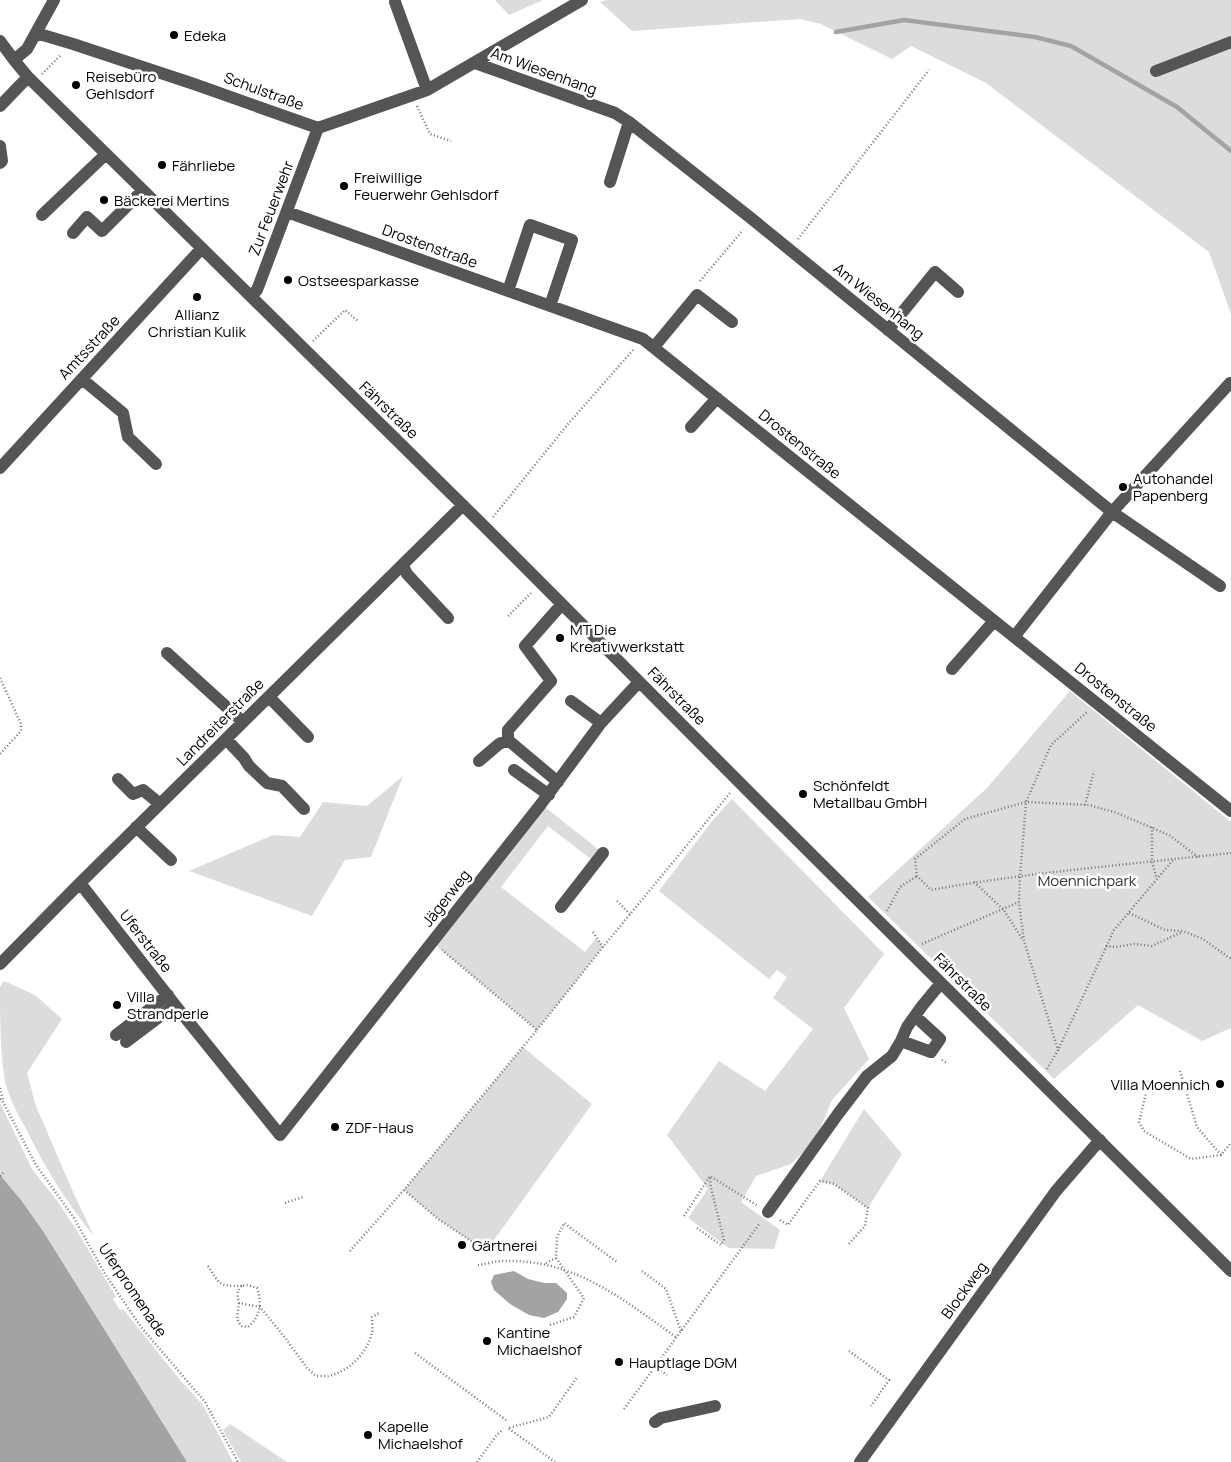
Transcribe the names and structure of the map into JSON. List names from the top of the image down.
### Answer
{
  "streets": {
    "street": [
      "Am Wiesenhang",
      "Schulstraße",
      "Zur Feuerwehr",
      "Drostenstraße",
      "Amtsstraße",
      "Fährstraße",
      "Landreiterstraße",
      "Jägerweg",
      "Uferstraße",
      "Blockweg"
    ],
    "path": ["Uferpromenade"]
  },
  "crossings": [
    ["Schulstraße", "Zur Feuerwehr"],
    ["Zur Feuerwehr", "Drostenstraße"],
    ["Zur Feuerwehr", "Fährstraße"],
    ["Amtsstraße", "Fährstraße"],
    ["Fährstraße", "Landreiterstraße"],
    ["Fährstraße", "Jägerweg"],
    ["Fährstraße", "Blockweg"],
    ["Landreiterstraße", "Uferstraße"],
    ["Jägerweg", "Uferstraße"]
  ],
  "parks": ["Moennichpark"],
  "places": [
    "Edeka",
    "Reisebüro Gehlsdorf",
    "Fährliebe",
    "Freiwillige Feuerwehr Gehlsdorf",
    "Bäckerei Mertins",
    "Ostseesparkasse",
    "Allianz Christian Kulik",
    "Autohandel Papenberg",
    "MT Die Kreativwerkstatt",
    "Schönfeldt Metallbau GmbH",
    "Villa Strandperle",
    "Villa Moennich",
    "ZDF-Haus",
    "Gärtnerei",
    "Kantine Michaelshof",
    "Hauptlage DGM",
    "Kapelle Michaelshof"
  ]
}
